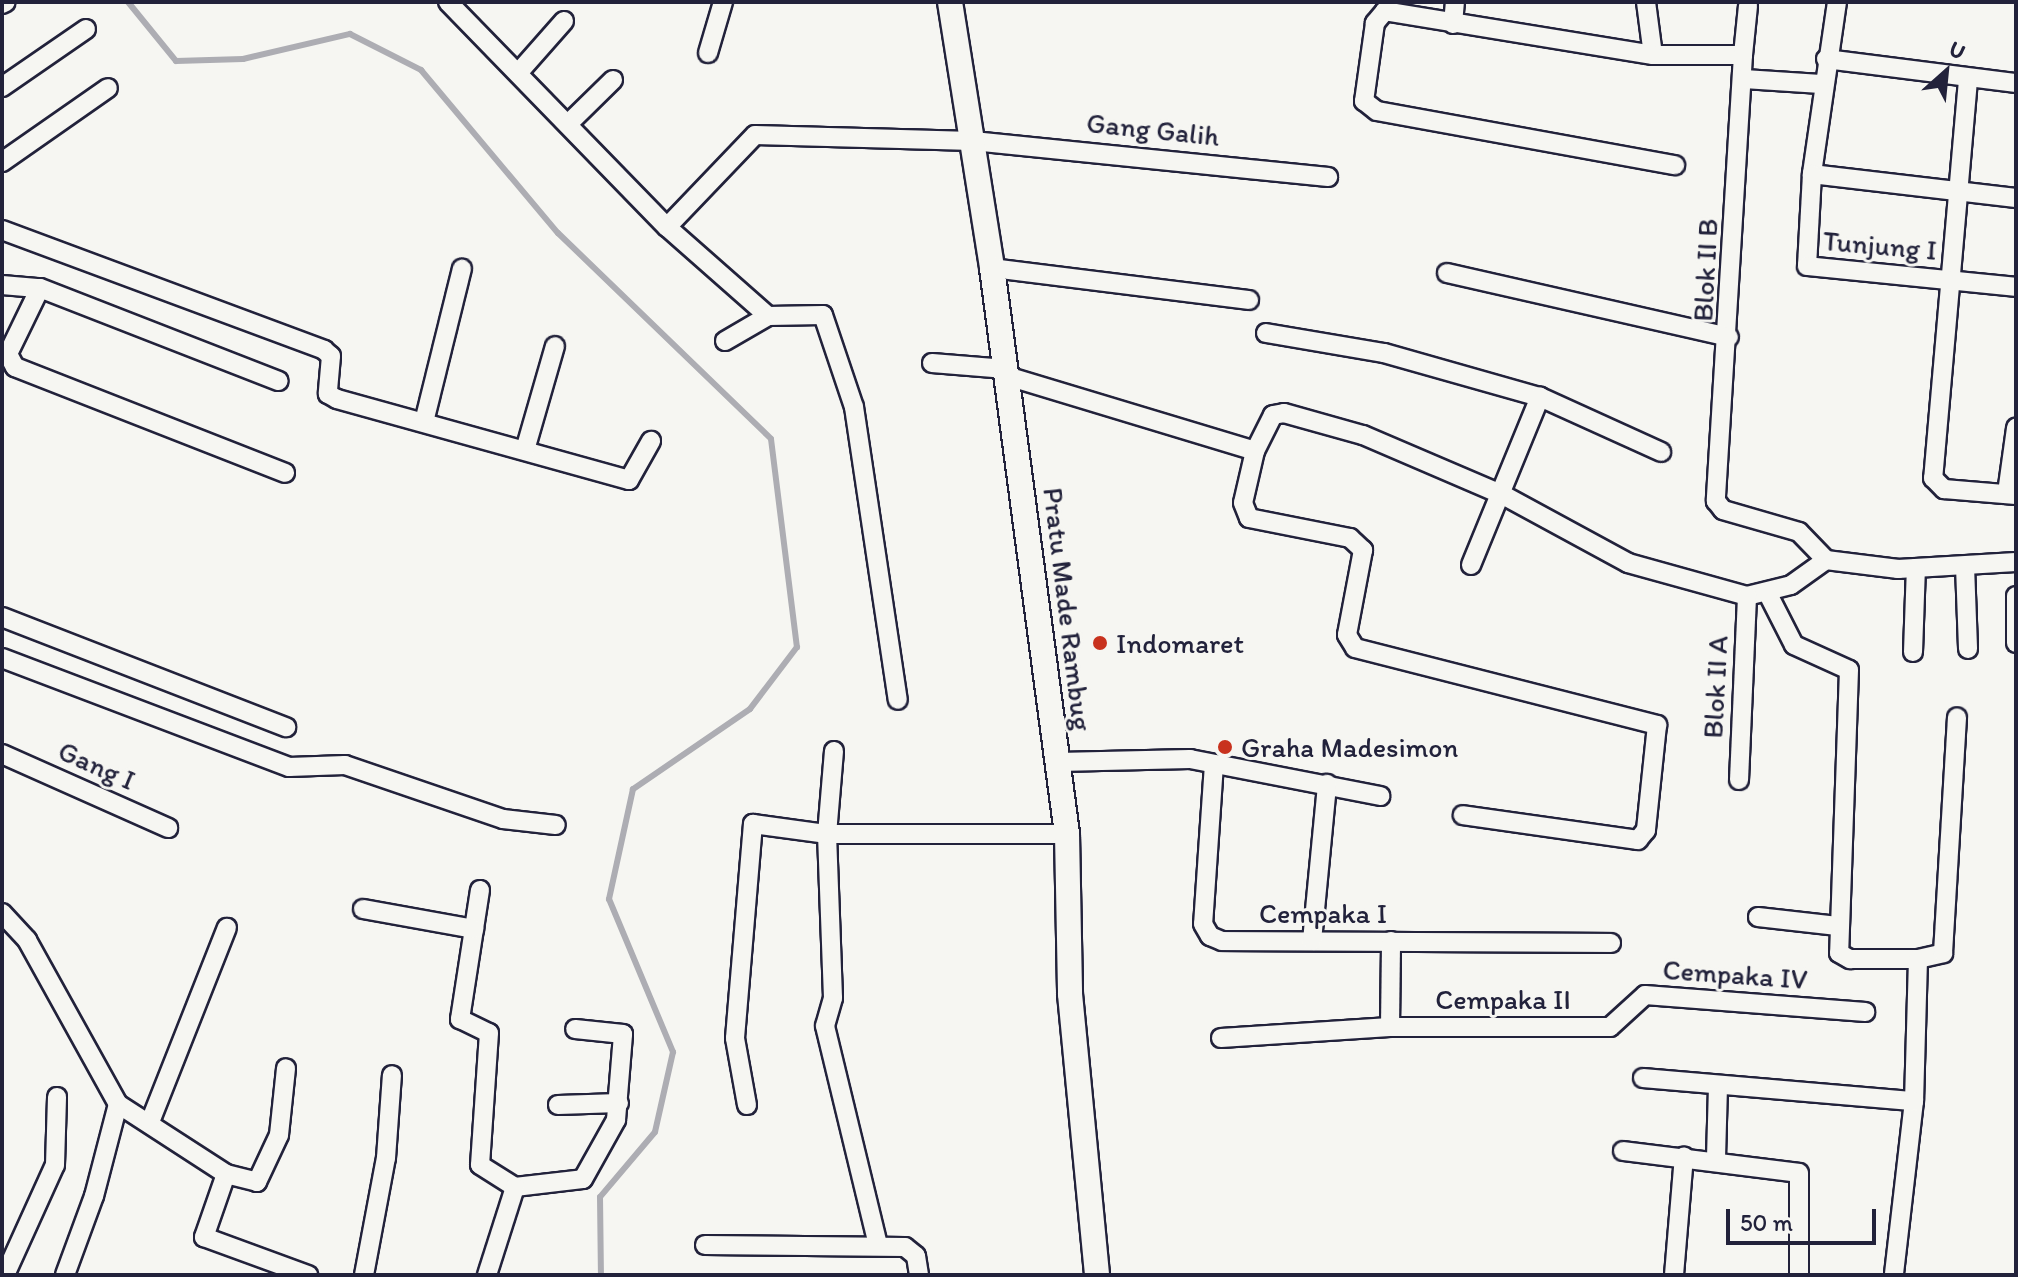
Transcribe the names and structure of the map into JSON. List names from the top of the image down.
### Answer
{
  "streets": {
    "street": [
      "Gang Galih",
      "Tunjung I",
      "Blok II B",
      "Pratu Made Rambug",
      "Blok II A",
      "Gang I",
      "Cempaka I",
      "Cempaka IV",
      "Cempaka II"
    ]
  },
  "crossings": [
    ["Gang Galih", "Pratu Made Rambug"],
    ["Cempaka IV", "Cempaka II"]
  ],
  "places": ["Indomaret", "Graha Madesimon"],
  "scale_bar": "50 m",
  "north": "top right"
}
